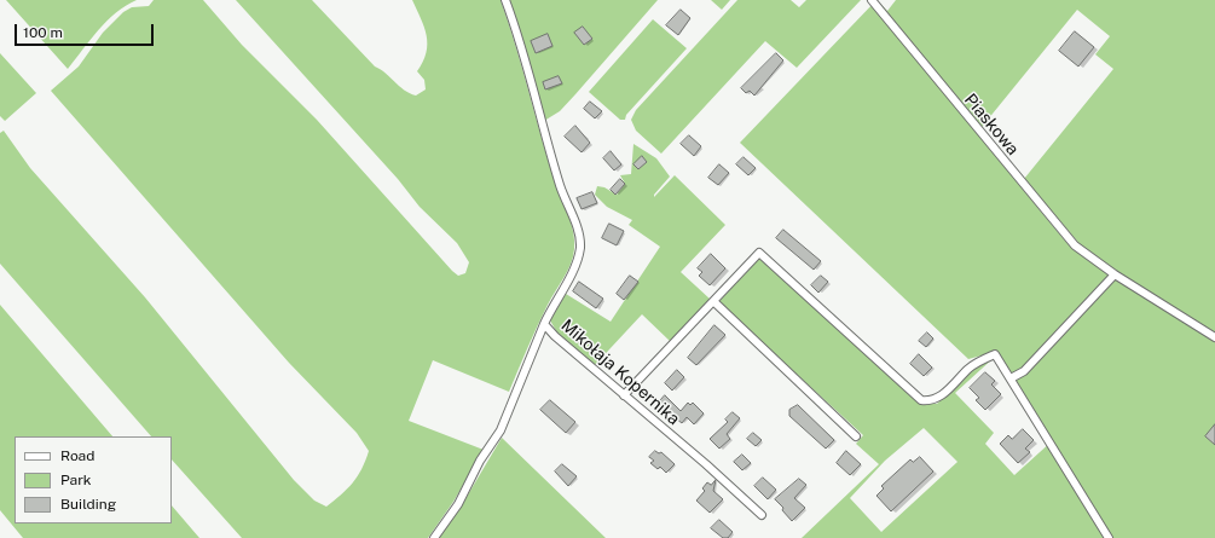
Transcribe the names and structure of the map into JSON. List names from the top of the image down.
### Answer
{
  "streets": {
    "street": ["Piaskowa", "Mikołaja Kopernika"]
  },
  "legend": ["Road", "Park", "Building"],
  "scale_bar": "100 m"
}
